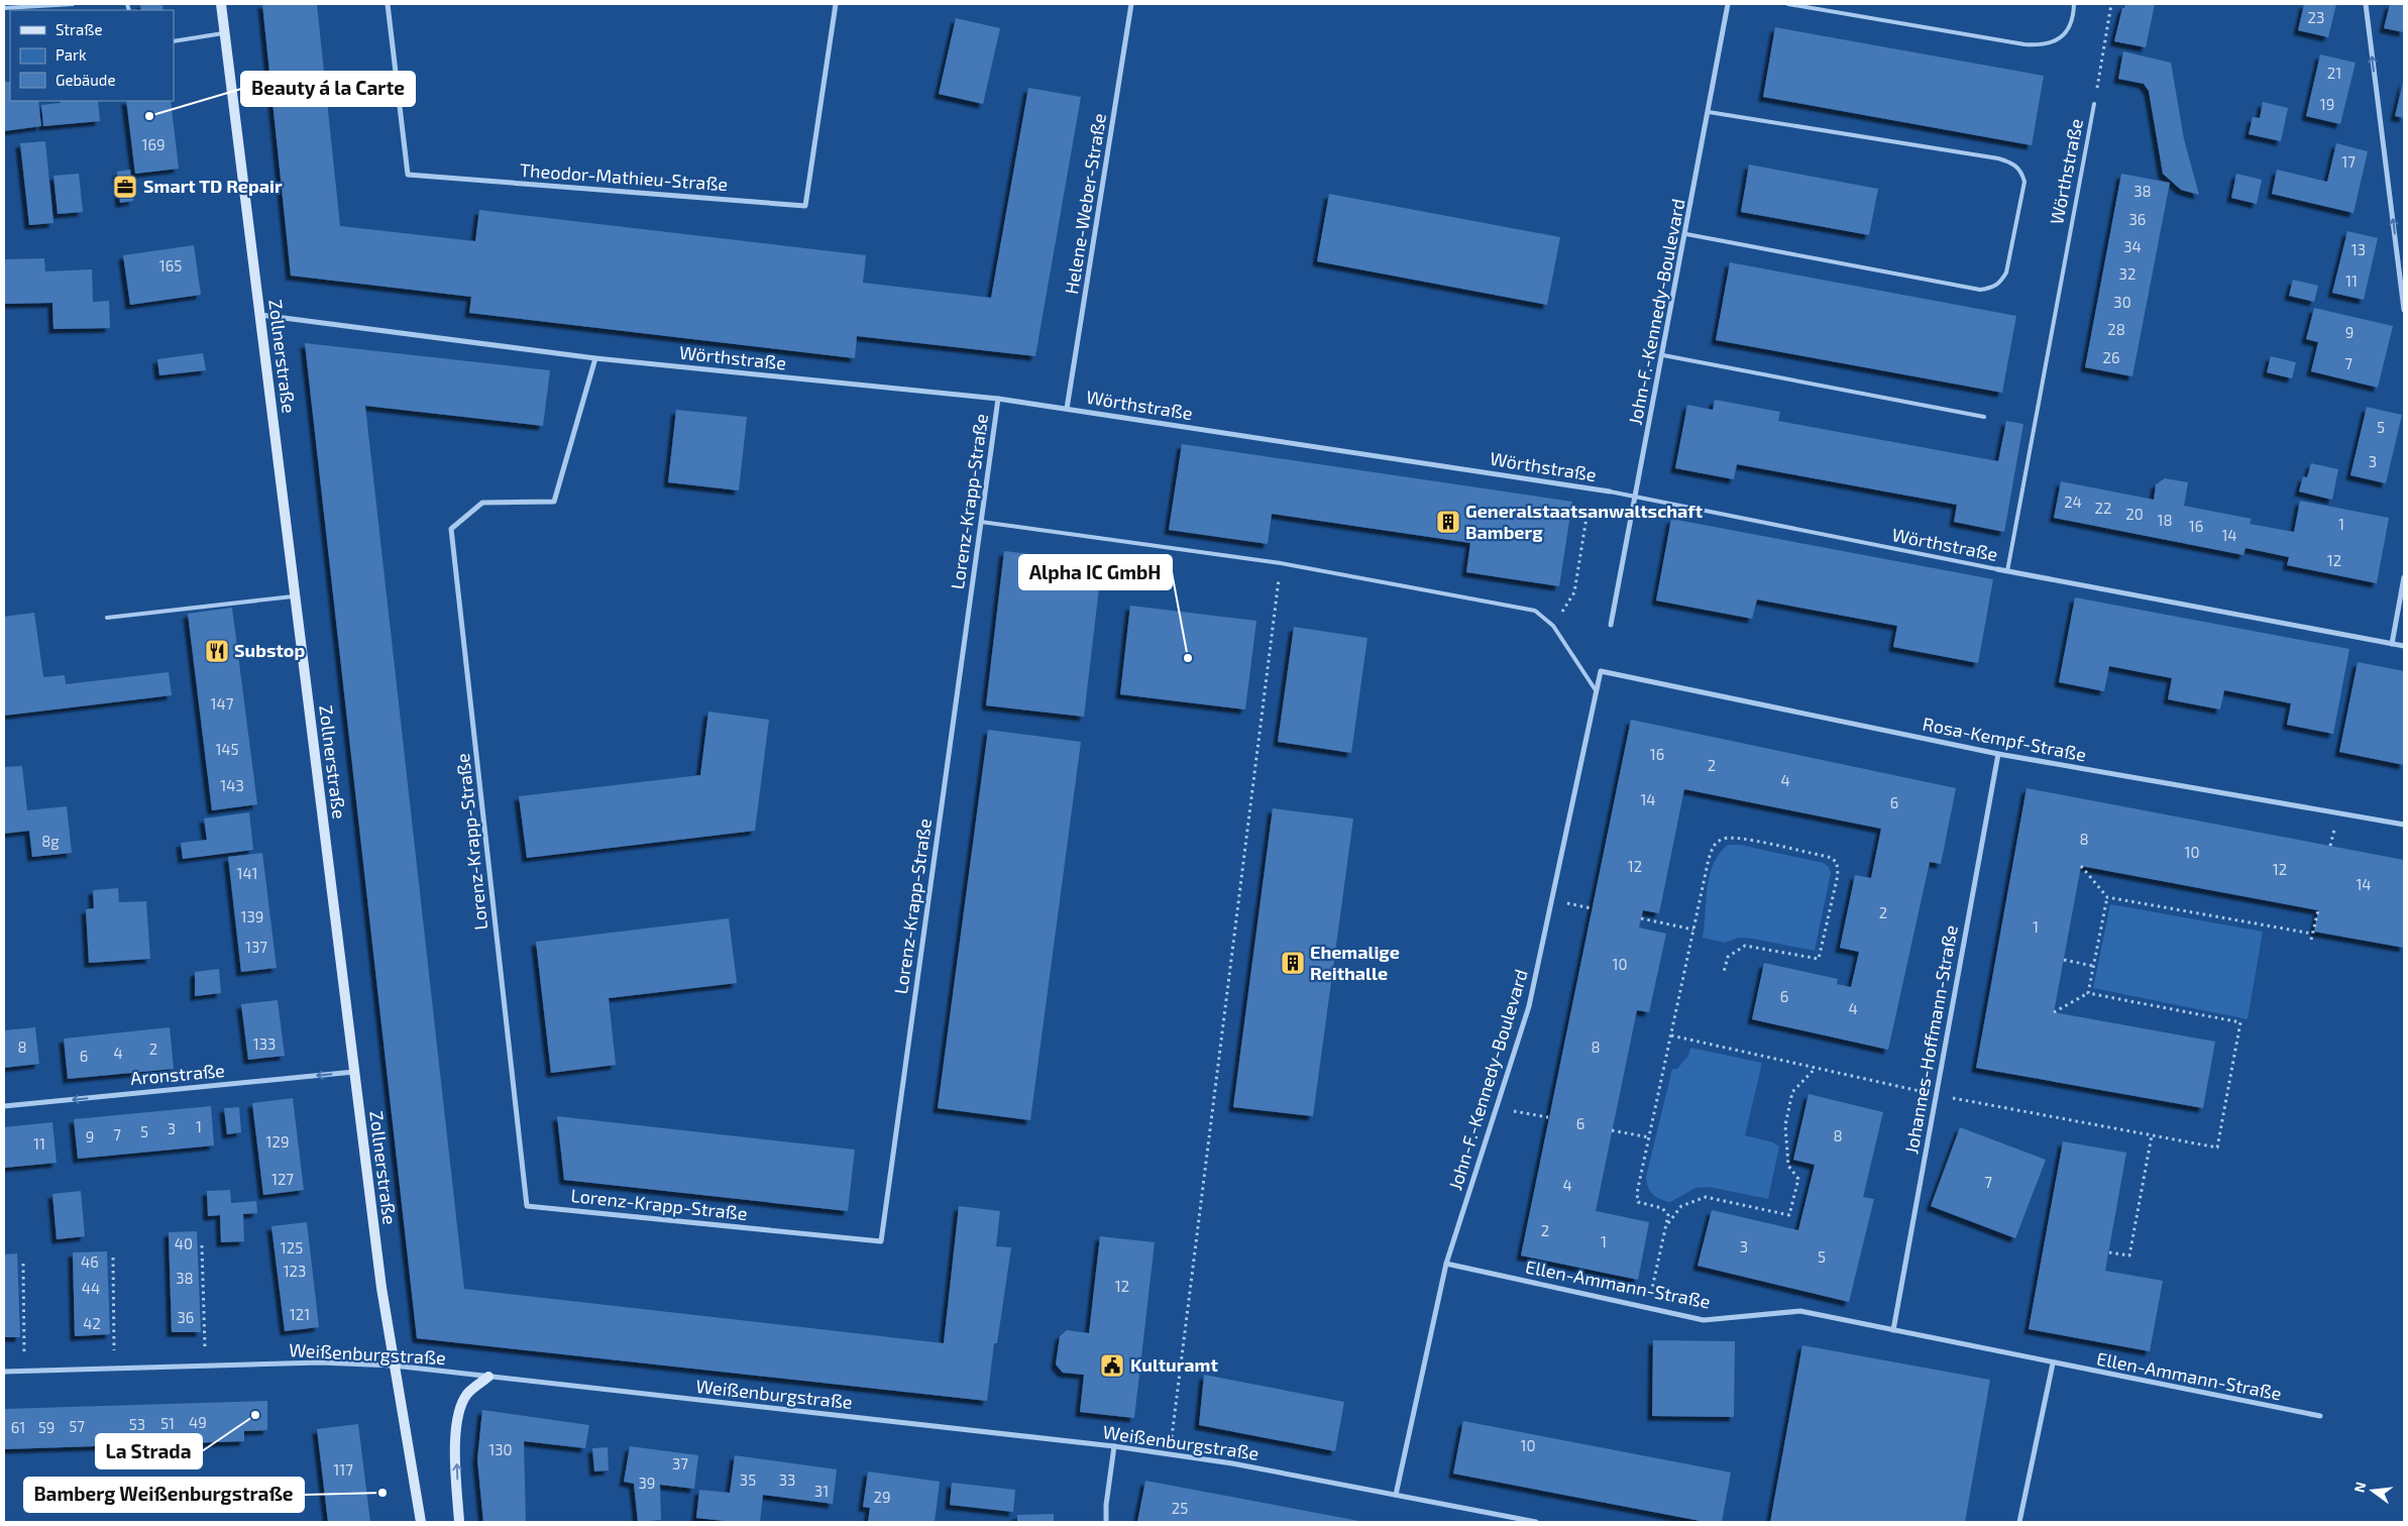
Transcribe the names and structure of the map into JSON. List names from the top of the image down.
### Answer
{
  "streets": {
    "street": [
      "Wörthstraße",
      "Theodor-Mathieu-Straße",
      "Helene-Weber-Straße",
      "John-F.-Kennedy-Boulevard",
      "Zollnerstraße",
      "Lorenz-Krapp-Straße",
      "Rosa-Kempf-Straße",
      "Johannes-Hoffmann-Straße",
      "Aronstraße",
      "Ellen-Ammann-Straße",
      "Weißenburgstraße"
    ]
  },
  "crossings": [
    ["Wörthstraße", "Helene-Weber-Straße"],
    ["Wörthstraße", "John-F.-Kennedy-Boulevard"],
    ["Wörthstraße", "Zollnerstraße"],
    ["Wörthstraße", "Lorenz-Krapp-Straße"],
    ["John-F.-Kennedy-Boulevard", "Rosa-Kempf-Straße"],
    ["John-F.-Kennedy-Boulevard", "Ellen-Ammann-Straße"],
    ["John-F.-Kennedy-Boulevard", "Weißenburgstraße"],
    ["Zollnerstraße", "Aronstraße"],
    ["Zollnerstraße", "Weißenburgstraße"],
    ["Rosa-Kempf-Straße", "Johannes-Hoffmann-Straße"],
    ["Johannes-Hoffmann-Straße", "Ellen-Ammann-Straße"]
  ],
  "one_way": ["Aronstraße"],
  "places": {
    "other": [
      "Beauty á la Carte",
      "Alpha IC GmbH",
      "La Strada",
      "Bamberg Weißenburgstraße"
    ],
    "office": ["Smart TD Repair"],
    "building": ["Generalstaatsanwaltschaft Bamberg", "Ehemalige Reithalle"],
    "restaurant": ["Substop"],
    "public building": ["Kulturamt"]
  },
  "house_numbers": [
    "23",
    "21",
    "19",
    "169",
    "17",
    "38",
    "36",
    "34",
    "13",
    "165",
    "32",
    "11",
    "30",
    "28",
    "9",
    "26",
    "7",
    "5",
    "3",
    "24",
    "22",
    "20",
    "18",
    "1",
    "16",
    "14",
    "12",
    "147",
    "145",
    "16",
    "2",
    "4",
    "143",
    "14",
    "6",
    "8",
    "8g",
    "10",
    "12",
    "12",
    "141",
    "14",
    "2",
    "139",
    "1",
    "137",
    "10",
    "6",
    "4",
    "133",
    "8",
    "8",
    "2",
    "4",
    "6",
    "6",
    "1",
    "3",
    "5",
    "7",
    "8",
    "9",
    "129",
    "11",
    "127",
    "7",
    "4",
    "2",
    "1",
    "40",
    "3",
    "125",
    "5",
    "46",
    "123",
    "38",
    "12",
    "44",
    "121",
    "36",
    "42",
    "49",
    "51",
    "53",
    "57",
    "61",
    "59",
    "10",
    "130",
    "37",
    "117",
    "35",
    "33",
    "39",
    "31",
    "29",
    "25"
  ],
  "legend": ["Straße", "Park", "Gebäude"],
  "north": "left"
}
